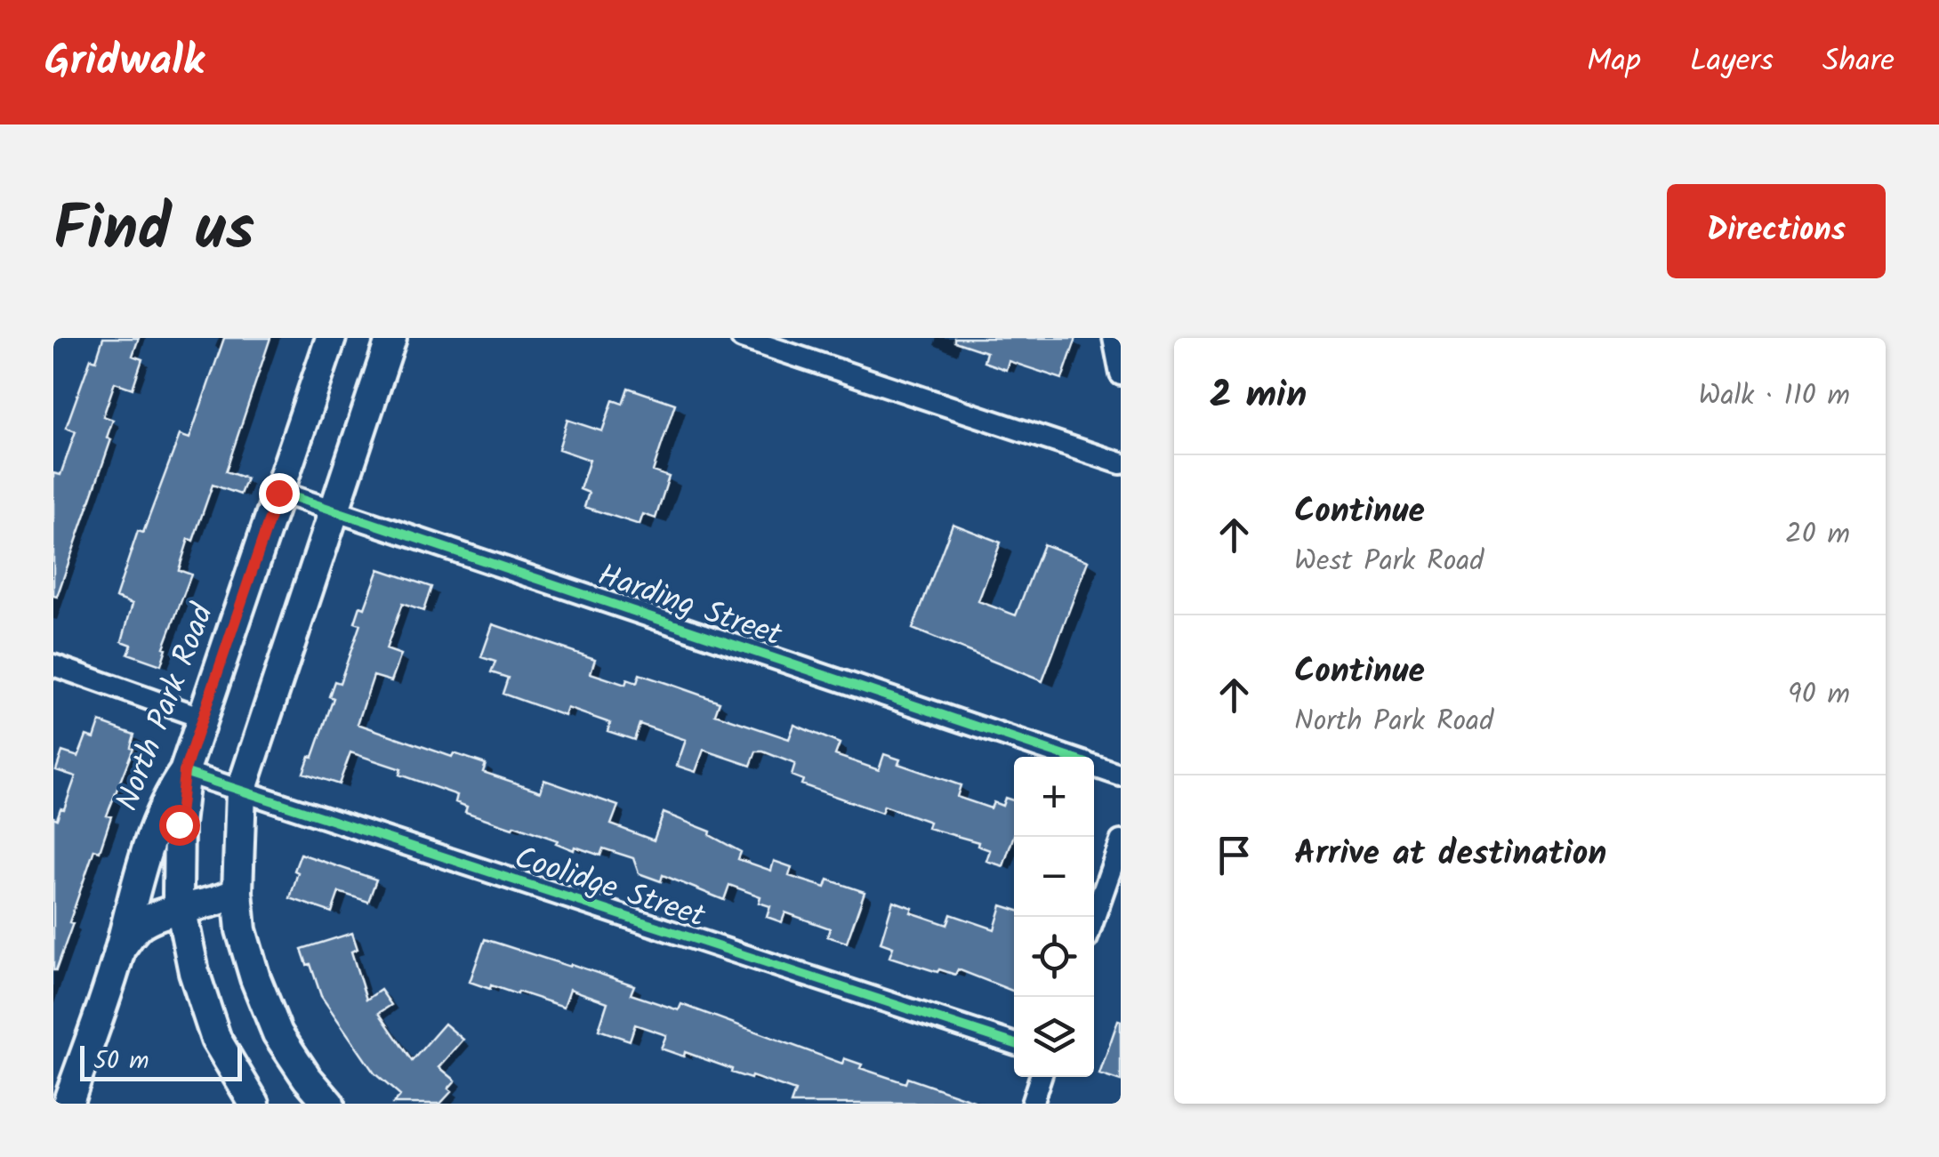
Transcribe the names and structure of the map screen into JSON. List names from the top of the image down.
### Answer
{
  "streets": {
    "street": ["Harding Street", "North Park Road", "Coolidge Street"]
  },
  "crossings": [
    ["Harding Street", "North Park Road"],
    ["North Park Road", "Coolidge Street"]
  ],
  "scale_bar": "50 m",
  "page": {
    "header": "Gridwalk",
    "nav": ["Map", "Layers", "Share"],
    "title": "Find us",
    "buttons": "Directions",
    "heading": ["2 min", "Walk · 110 m"],
    "list": [
      ["Continue", "West Park Road", "20 m"],
      ["Continue", "North Park Road", "90 m"],
      "Arrive at destination"
    ],
    "map_buttons": ["+", "−"],
    "scale": "50 m"
  }
}
